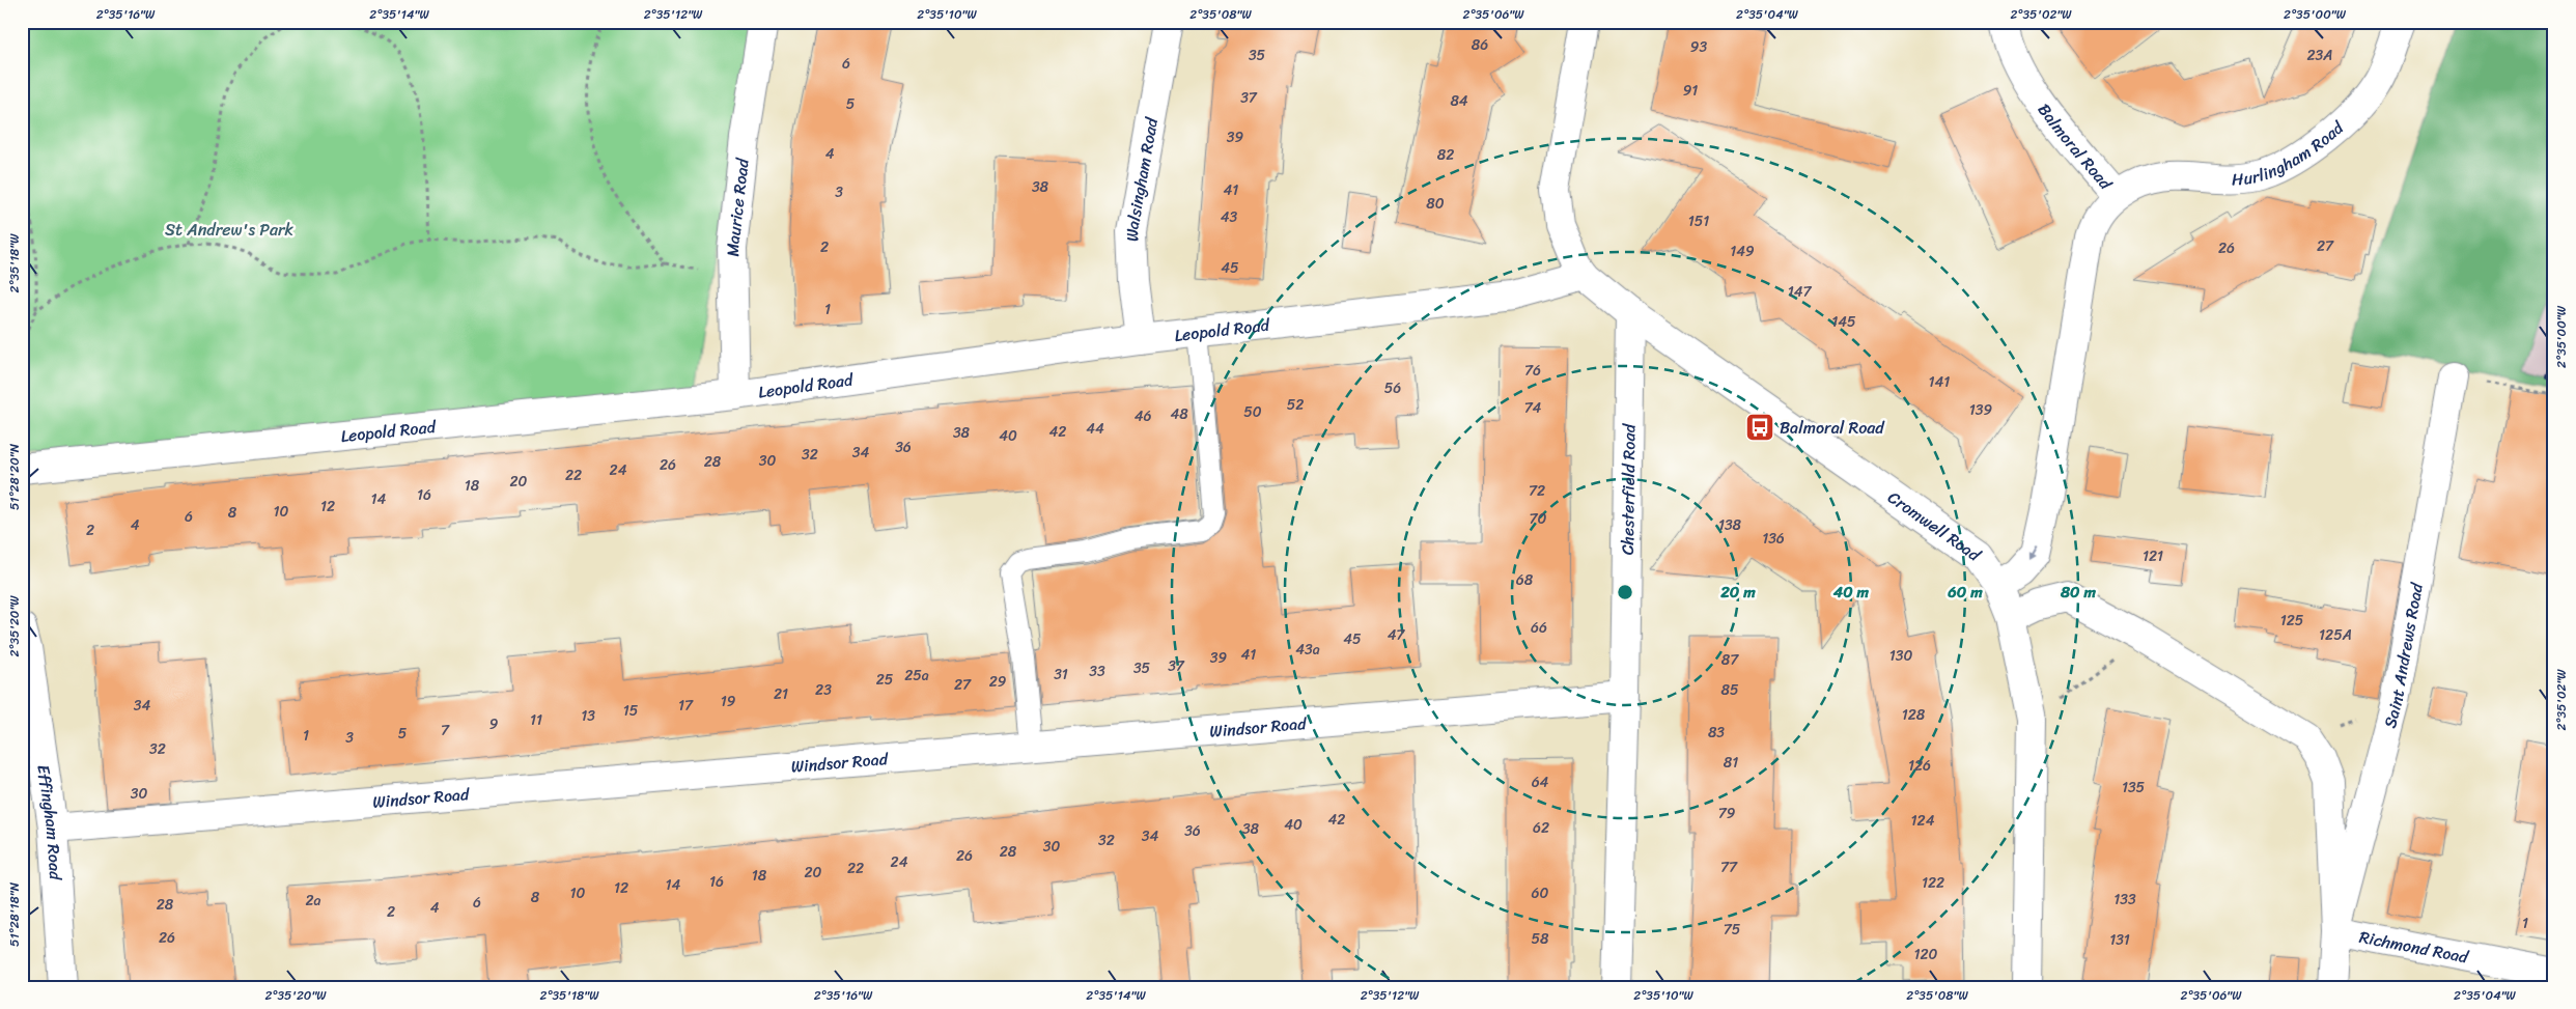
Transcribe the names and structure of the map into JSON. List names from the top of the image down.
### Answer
{
  "streets": {
    "street": [
      "Balmoral Road",
      "Hurlingham Road",
      "Walsingham Road",
      "Maurice Road",
      "Leopold Road",
      "Chesterfield Road",
      "Cromwell Road",
      "Saint Andrews Road",
      "Windsor Road",
      "Effingham Road",
      "Richmond Road"
    ]
  },
  "crossings": [
    ["Balmoral Road", "Hurlingham Road"],
    ["Balmoral Road", "Cromwell Road"],
    ["Walsingham Road", "Leopold Road"],
    ["Maurice Road", "Leopold Road"],
    ["Chesterfield Road", "Cromwell Road"],
    ["Chesterfield Road", "Windsor Road"],
    ["Cromwell Road", "Saint Andrews Road"],
    ["Saint Andrews Road", "Richmond Road"],
    ["Windsor Road", "Effingham Road"]
  ],
  "one_way": ["Balmoral Road"],
  "parks": ["St Andrew's Park"],
  "places": {
    "bus stop": ["Balmoral Road"]
  },
  "house_numbers": [
    "86",
    "93",
    "35",
    "23A",
    "6",
    "91",
    "37",
    "84",
    "5",
    "39",
    "4",
    "82",
    "38",
    "41",
    "3",
    "80",
    "43",
    "151",
    "27",
    "2",
    "26",
    "149",
    "45",
    "147",
    "1",
    "145",
    "76",
    "141",
    "56",
    "52",
    "74",
    "139",
    "50",
    "48",
    "46",
    "44",
    "42",
    "38",
    "40",
    "36",
    "34",
    "32",
    "30",
    "28",
    "26",
    "24",
    "22",
    "20",
    "18",
    "72",
    "16",
    "14",
    "12",
    "10",
    "8",
    "6",
    "70",
    "4",
    "138",
    "2",
    "136",
    "121",
    "68",
    "125",
    "66",
    "47",
    "125A",
    "45",
    "43a",
    "41",
    "130",
    "39",
    "87",
    "37",
    "35",
    "33",
    "31",
    "25a",
    "25",
    "29",
    "27",
    "23",
    "85",
    "21",
    "19",
    "34",
    "17",
    "15",
    "128",
    "13",
    "11",
    "9",
    "7",
    "83",
    "5",
    "1",
    "3",
    "32",
    "81",
    "126",
    "64",
    "135",
    "30",
    "79",
    "42",
    "124",
    "40",
    "62",
    "38",
    "36",
    "34",
    "32",
    "30",
    "28",
    "26",
    "24",
    "77",
    "22",
    "20",
    "18",
    "16",
    "122",
    "14",
    "12",
    "10",
    "60",
    "8",
    "133",
    "2a",
    "6",
    "28",
    "4",
    "2",
    "1",
    "75",
    "26",
    "58",
    "131",
    "120"
  ],
  "coordinates": [
    "2°35'16\"W",
    "2°35'14\"W",
    "2°35'12\"W",
    "2°35'10\"W",
    "2°35'08\"W",
    "2°35'06\"W",
    "2°35'04\"W",
    "2°35'02\"W",
    "2°35'00\"W",
    "2°35'18\"W",
    "51°28'20\"N",
    "2°35'20\"W",
    "51°28'18\"N"
  ],
  "rings": [
    "20 m",
    "40 m",
    "60 m",
    "80 m"
  ]
}
